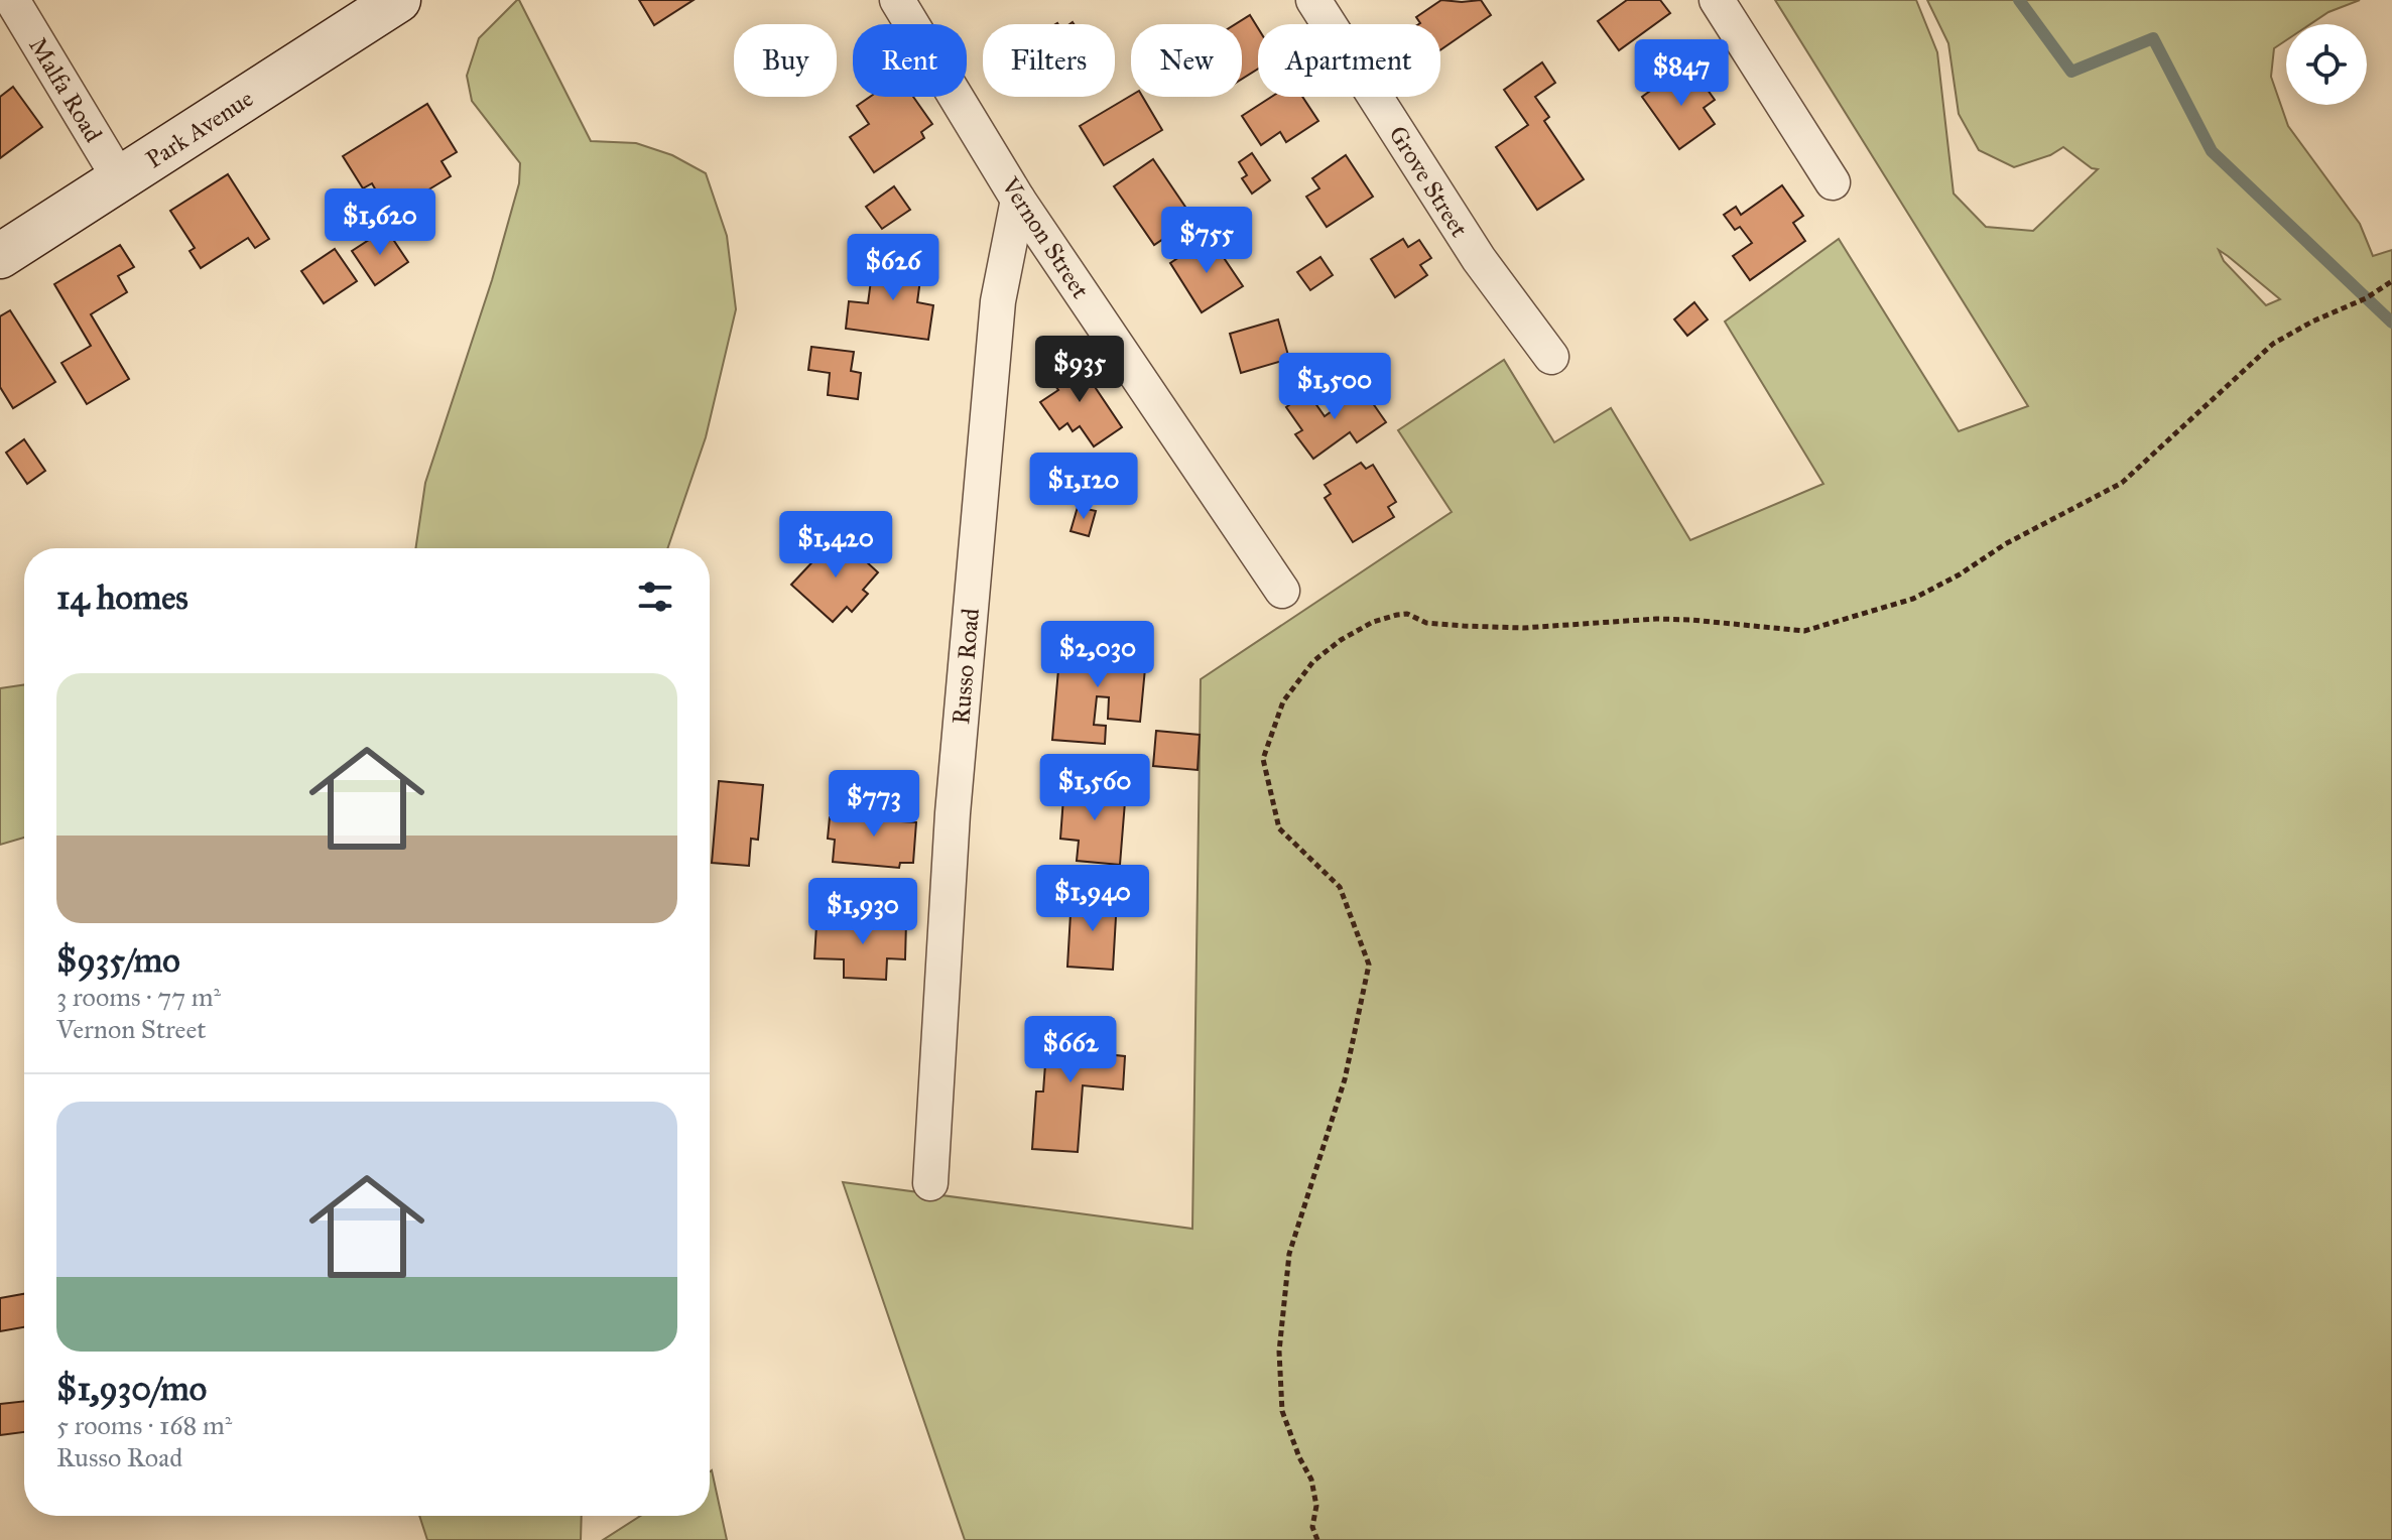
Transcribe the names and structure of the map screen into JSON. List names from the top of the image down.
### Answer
{
  "streets": {
    "street": [
      "Malfa Road",
      "Park Avenue",
      "Grove Street",
      "Vernon Street",
      "Russo Road"
    ]
  },
  "crossings": [
    ["Malfa Road", "Park Avenue"],
    ["Vernon Street", "Russo Road"]
  ],
  "page": {
    "chip": [
      "Buy",
      "Rent",
      "Filters",
      "New",
      "Apartment"
    ],
    "price": [
      "$847",
      "$1,620",
      "$755",
      "$626",
      "$935",
      "$1,500",
      "$1,120",
      "$1,420",
      "$2,030",
      "$1,560",
      "$773",
      "$1,940",
      "$1,930",
      "$662"
    ],
    "heading": "14 homes",
    "list": [
      {
        "name": "$935/mo",
        "note": "3 rooms · 77 m² · Vernon Street"
      },
      {
        "name": "$1,930/mo",
        "note": "5 rooms · 168 m² · Russo Road"
      }
    ]
  }
}
